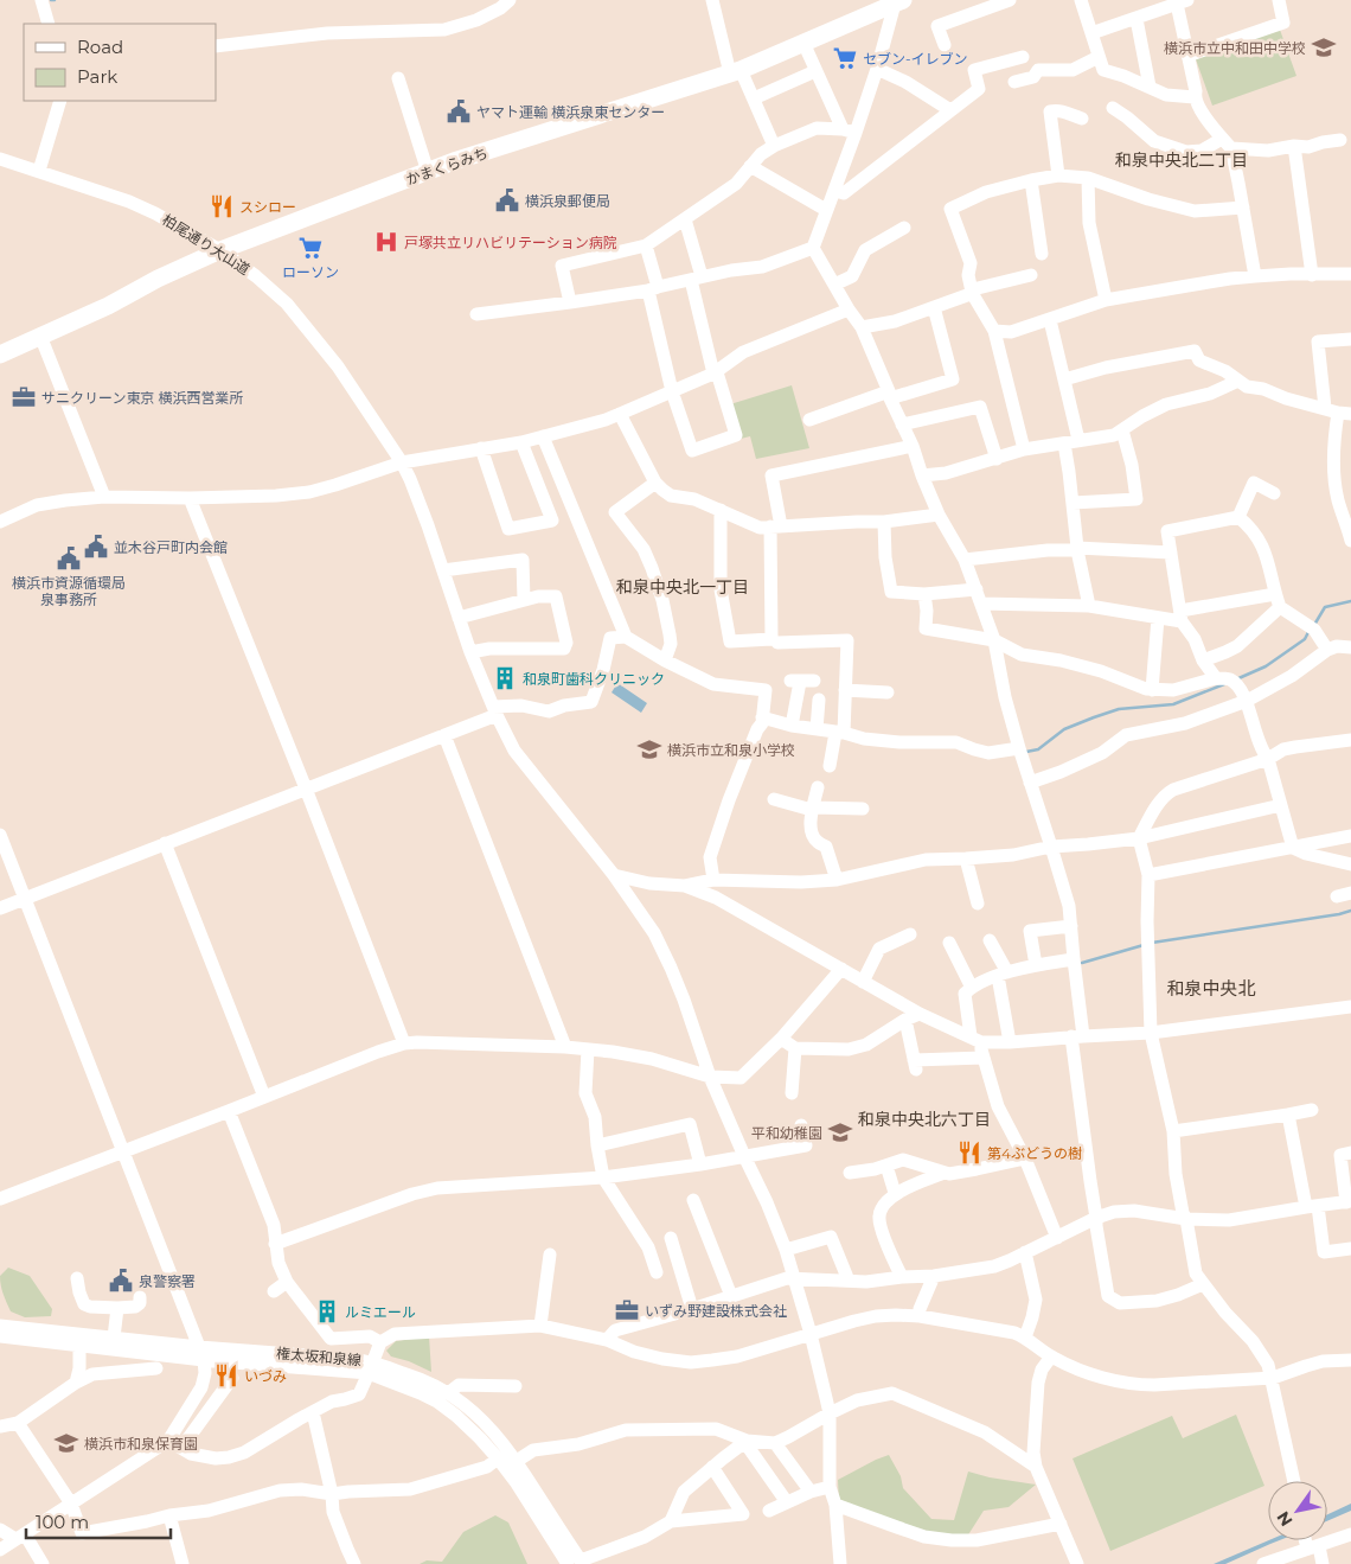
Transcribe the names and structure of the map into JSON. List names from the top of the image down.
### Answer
{
  "streets": {
    "main road": ["かまくらみち"],
    "street": ["柏尾通り大山道", "権太坂和泉線"]
  },
  "crossings": [
    ["かまくらみち", "柏尾通り大山道"]
  ],
  "districts": [
    "和泉中央北二丁目",
    "和泉中央北一丁目",
    "和泉中央北",
    "和泉中央北六丁目"
  ],
  "places": {
    "school or university": [
      "横浜市立中和田中学校",
      "横浜市立和泉小学校",
      "平和幼稚園",
      "横浜市和泉保育園"
    ],
    "supermarket": ["セブン-イレブン", "ローソン"],
    "public building": [
      "ヤマト運輸 横浜泉東センター",
      "横浜泉郵便局",
      "並木谷戸町内会館",
      "横浜市資源循環局 泉事務所",
      "泉警察署"
    ],
    "restaurant": ["スシロー", "第4ぶどうの樹", "いづみ"],
    "hospital": ["戸塚共立リハビリテーション病院"],
    "office": ["サニクリーン東京 横浜西営業所", "いずみ野建設株式会社"],
    "building": ["和泉町歯科クリニック", "ルミエール"]
  },
  "legend": ["Road", "Park"],
  "scale_bar": "100 m",
  "north": "bottom left"
}
